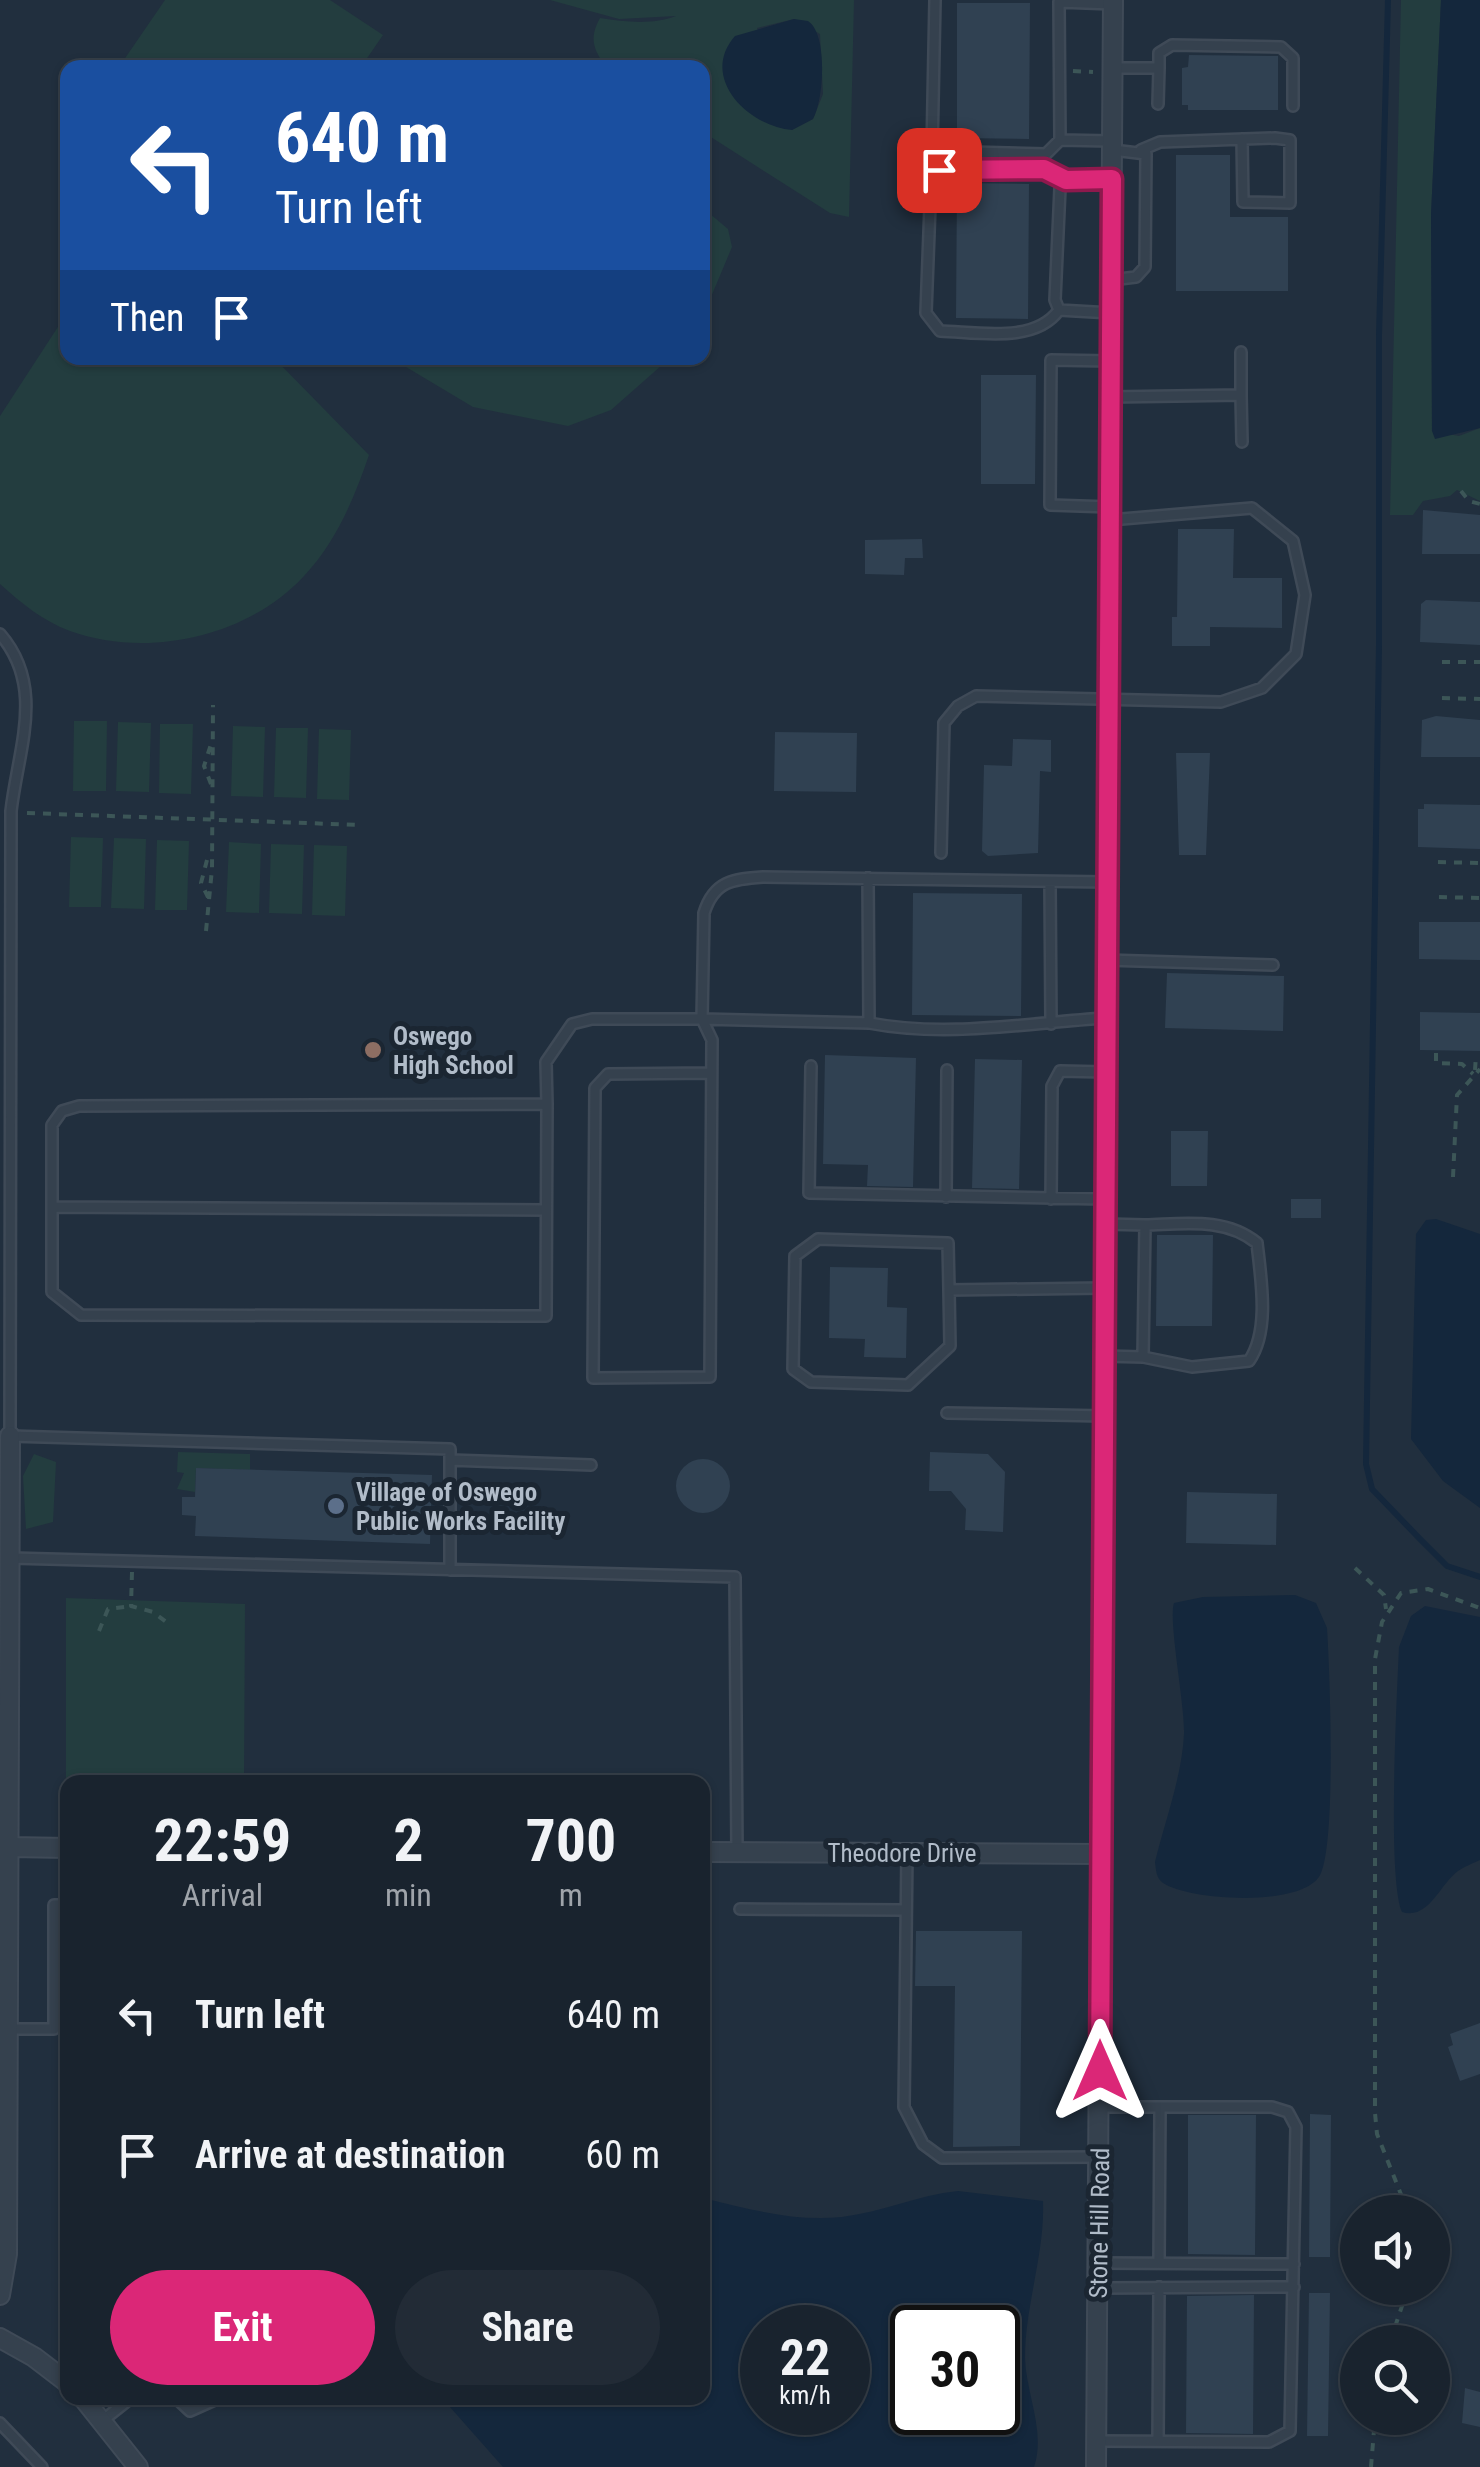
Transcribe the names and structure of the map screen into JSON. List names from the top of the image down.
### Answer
{
  "streets": {
    "street": ["Theodore Drive", "Stone Hill Road"]
  },
  "crossings": [
    ["Theodore Drive", "Stone Hill Road"]
  ],
  "places": ["Oswego High School", "Village of Oswego Public Works Facility"],
  "page": {
    "turn": ["640 m", "Turn left"],
    "then": "Then",
    "eta": [
      "22:59",
      "Arrival",
      "2",
      "min",
      "700",
      "m"
    ],
    "list": [
      {
        "name": "Turn left",
        "value": "640 m"
      },
      {
        "name": "Arrive at destination",
        "value": "60 m"
      }
    ],
    "buttons": ["Exit", "Share"],
    "speed": "22 km/h",
    "limit": "30"
  }
}
